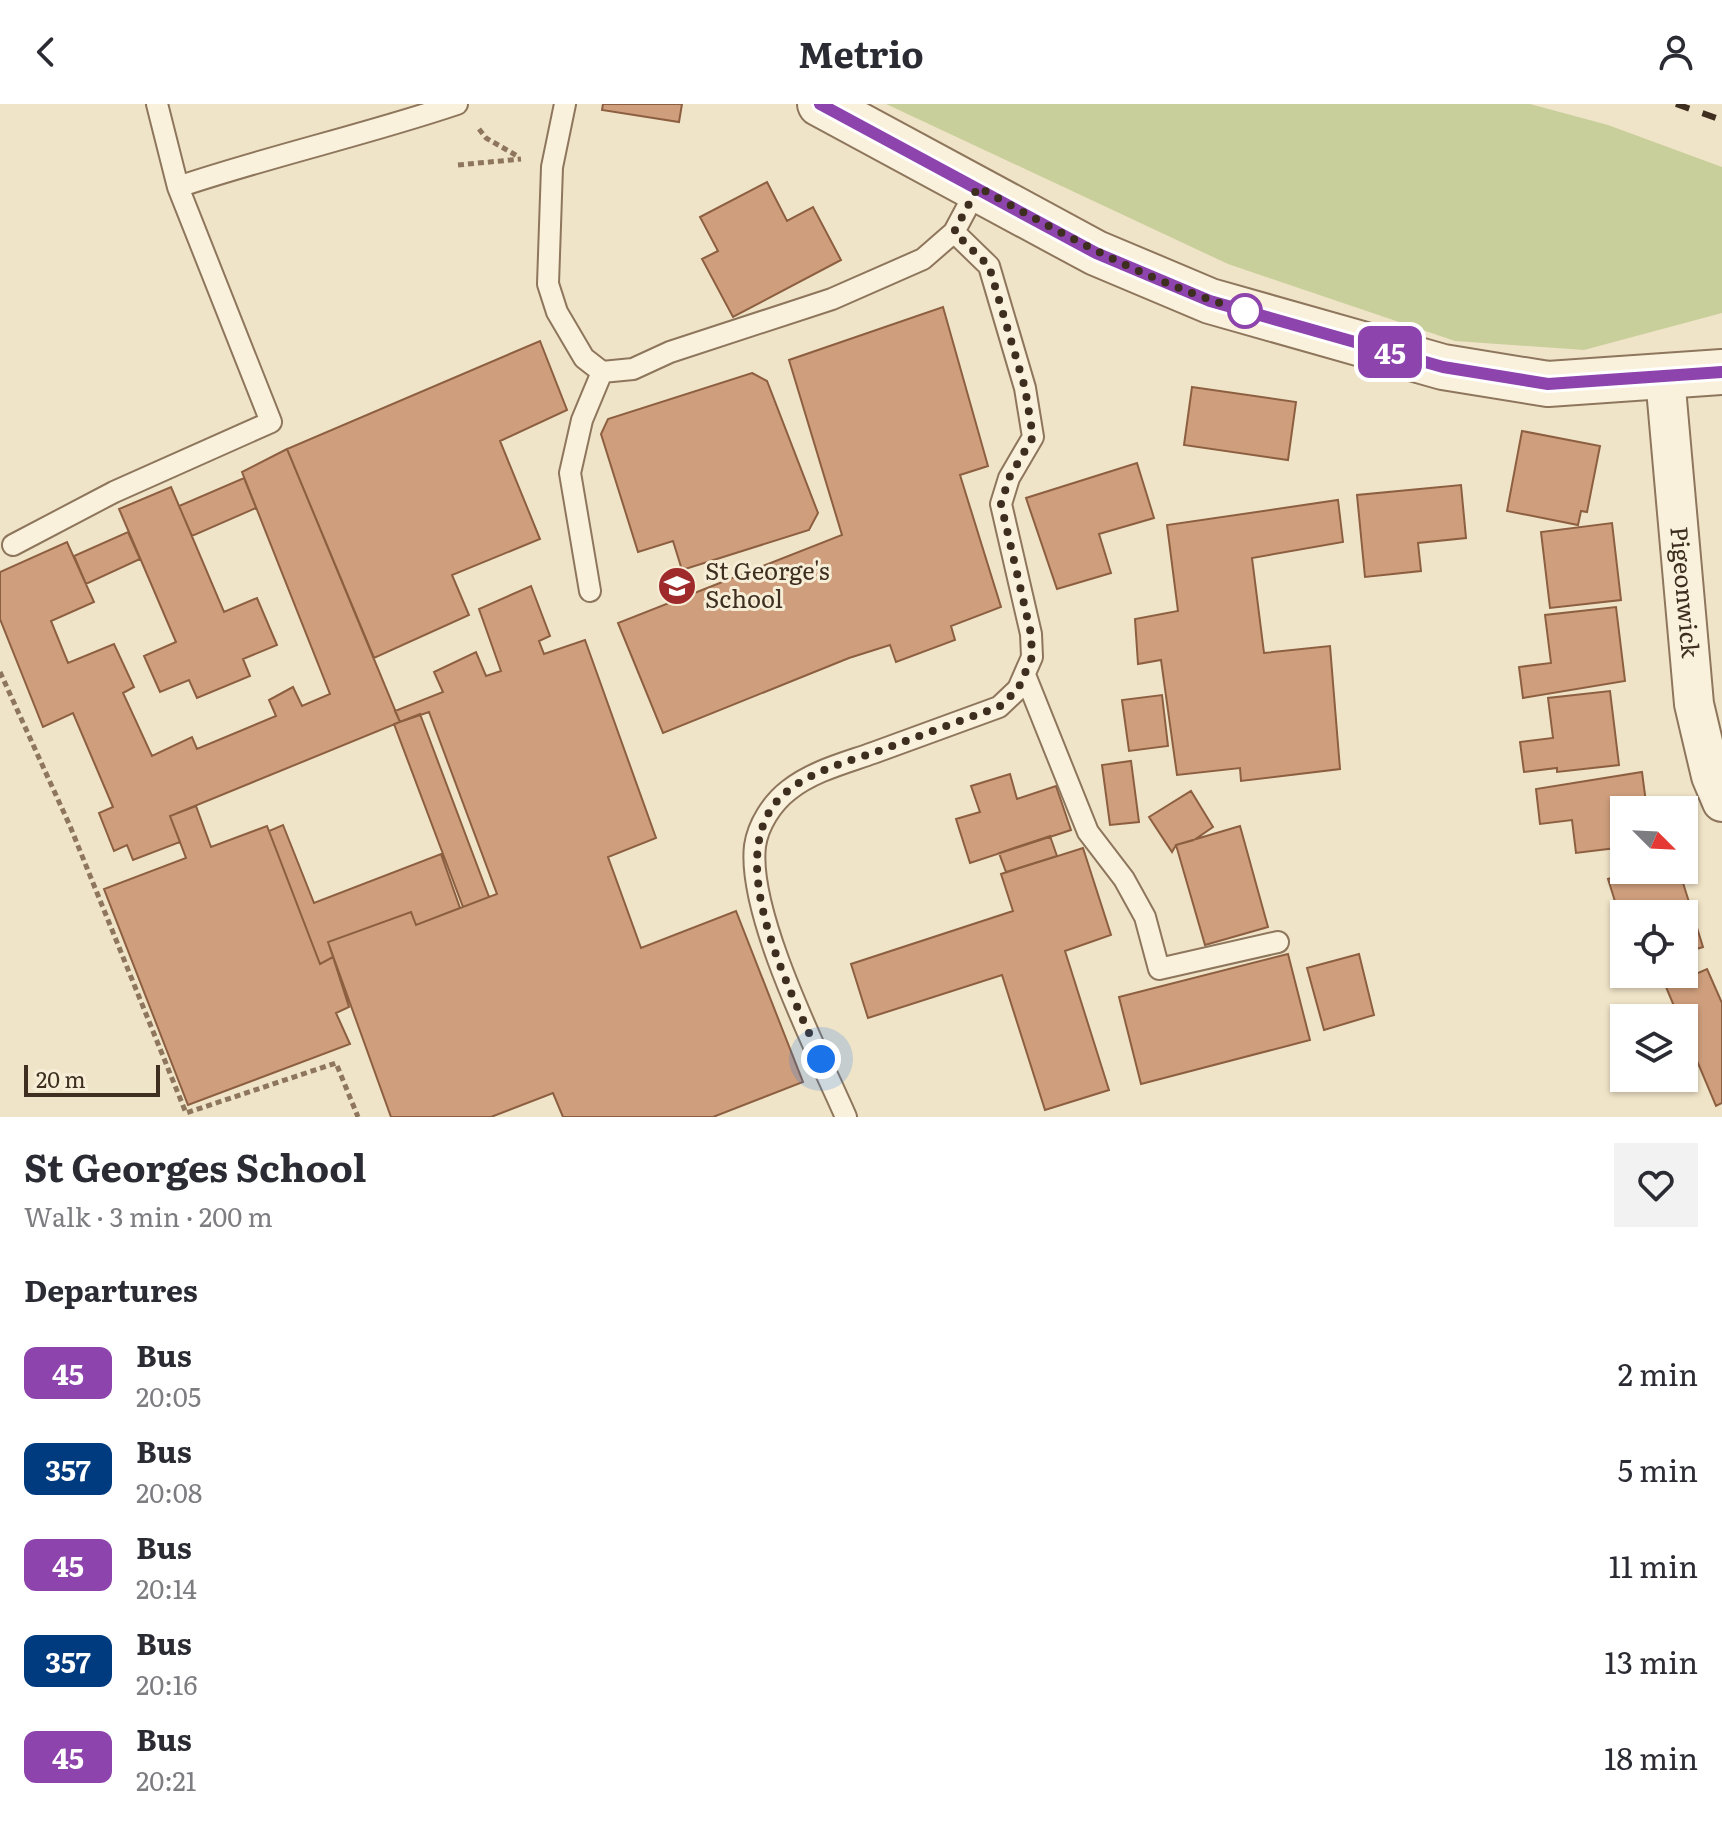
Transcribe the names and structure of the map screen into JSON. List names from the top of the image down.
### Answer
{
  "streets": {
    "street": ["Pigeonwick"]
  },
  "places": {
    "school or university": ["St George's School"]
  },
  "lines": ["bus line 45"],
  "scale_bar": "20 m",
  "north": "bottom right",
  "page": {
    "header": "Metrio",
    "on_map": "45",
    "scale": "20 m",
    "heading": [
      ["St Georges School", "Walk · 3 min · 200 m"],
      "Departures"
    ],
    "list": [
      {
        "mark": "45",
        "name": "Bus",
        "note": "20:05",
        "value": "2 min"
      },
      {
        "mark": "357",
        "name": "Bus",
        "note": "20:08",
        "value": "5 min"
      },
      {
        "mark": "45",
        "name": "Bus",
        "note": "20:14",
        "value": "11 min"
      },
      {
        "mark": "357",
        "name": "Bus",
        "note": "20:16",
        "value": "13 min"
      },
      {
        "mark": "45",
        "name": "Bus",
        "note": "20:21",
        "value": "18 min"
      }
    ]
  }
}
